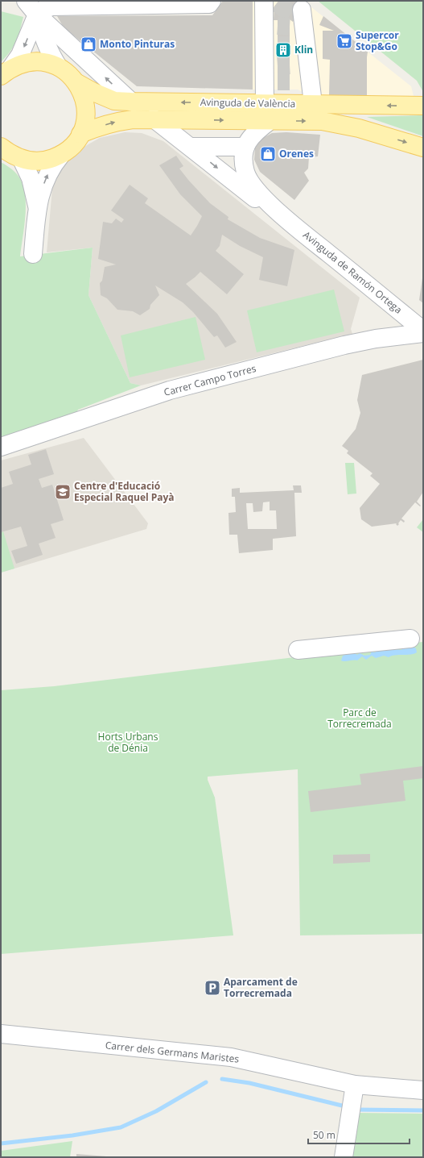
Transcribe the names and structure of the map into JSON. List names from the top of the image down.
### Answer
{
  "streets": {
    "main road": ["Avinguda de València"],
    "street": ["Avinguda de Ramón Ortega", "Carrer Campo Torres", "Carrer dels Germans Maristes"]
  },
  "crossings": [
    ["Avinguda de València", "Avinguda de Ramón Ortega"],
    ["Avinguda de Ramón Ortega", "Carrer Campo Torres"]
  ],
  "parks": ["Parc de Torrecremada", "Horts Urbans de Dénia"],
  "places": {
    "supermarket": ["Supercor Stop&Go"],
    "shop": ["Monto Pinturas", "Orenes"],
    "building": ["Klin"],
    "school or university": ["Centre d'Educació Especial Raquel Payà"],
    "parking": ["Aparcament de Torrecremada"]
  },
  "scale_bar": "50 m"
}
